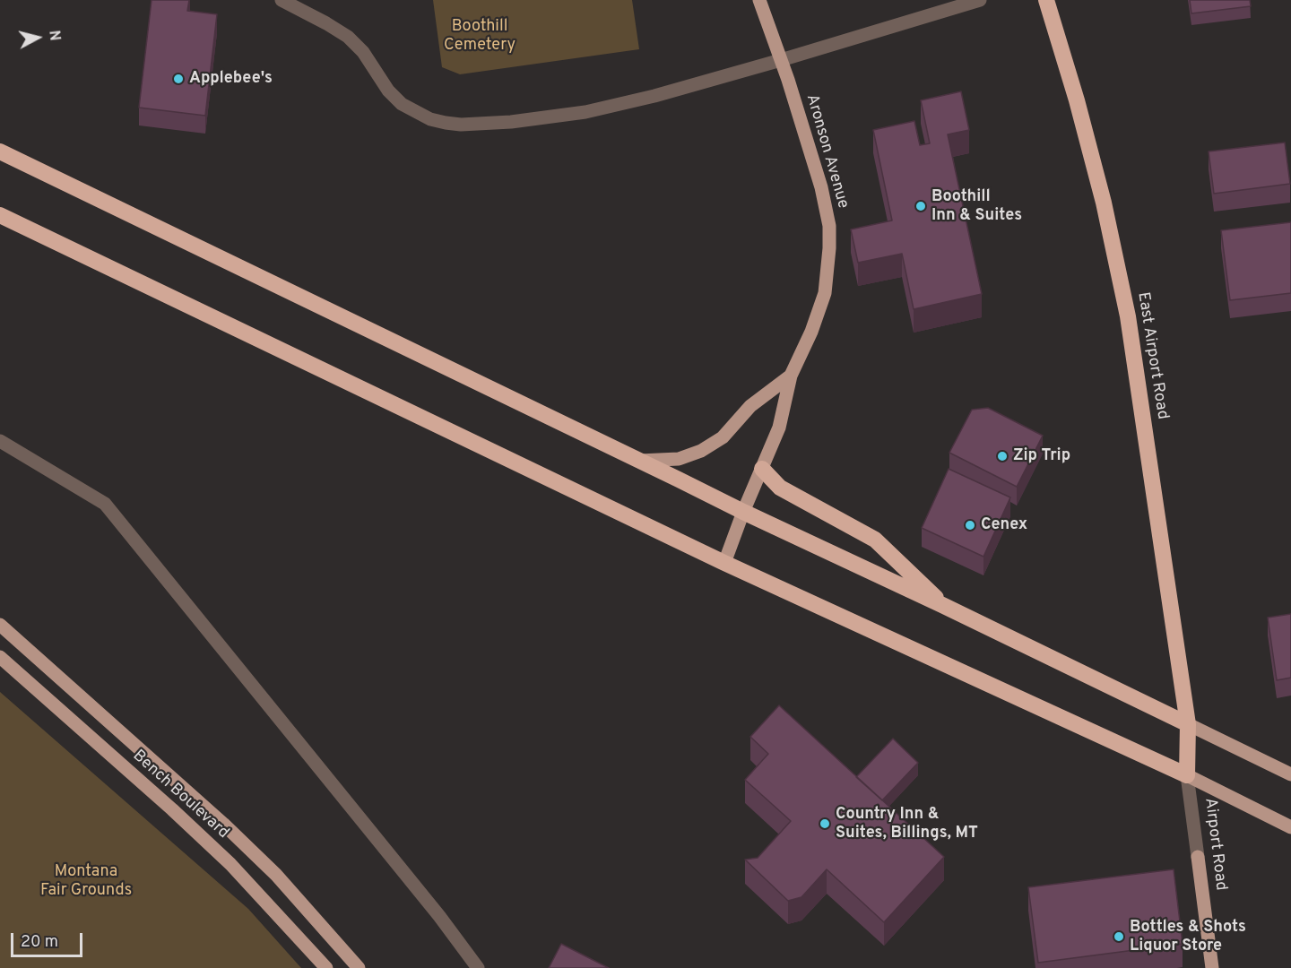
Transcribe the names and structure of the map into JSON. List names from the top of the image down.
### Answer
{
  "streets": {
    "highway": ["East Airport Road", "Airport Road"],
    "main road": ["Aronson Avenue", "Bench Boulevard"]
  },
  "crossings": [
    ["East Airport Road", "Airport Road"]
  ],
  "parks": ["Boothill Cemetery", "Montana Fair Grounds"],
  "places": [
    "Applebee's",
    "Boothill Inn & Suites",
    "Zip Trip",
    "Cenex",
    "Country Inn & Suites, Billings, MT",
    "Bottles & Shots Liquor Store"
  ],
  "scale_bar": "20 m",
  "north": "right"
}
